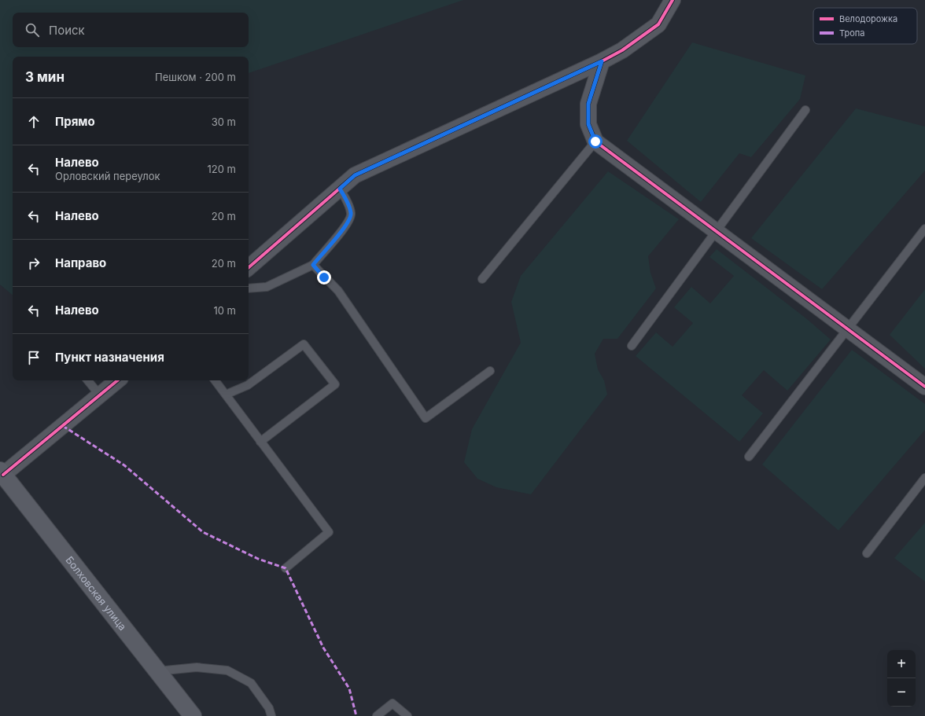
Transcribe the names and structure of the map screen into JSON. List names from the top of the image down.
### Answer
{
  "streets": {
    "main road": ["Болховская улица"]
  },
  "legend": ["Велодорожка", "Тропа"],
  "page": {
    "search": "Поиск",
    "heading": ["3 мин", "Пешком · 200 m"],
    "list": [
      ["Прямо", "30 m"],
      ["Налево", "Орловский переулок", "120 m"],
      ["Налево", "20 m"],
      ["Направо", "20 m"],
      ["Налево", "10 m"],
      "Пункт назначения"
    ],
    "map_buttons": ["+", "−"]
  }
}
